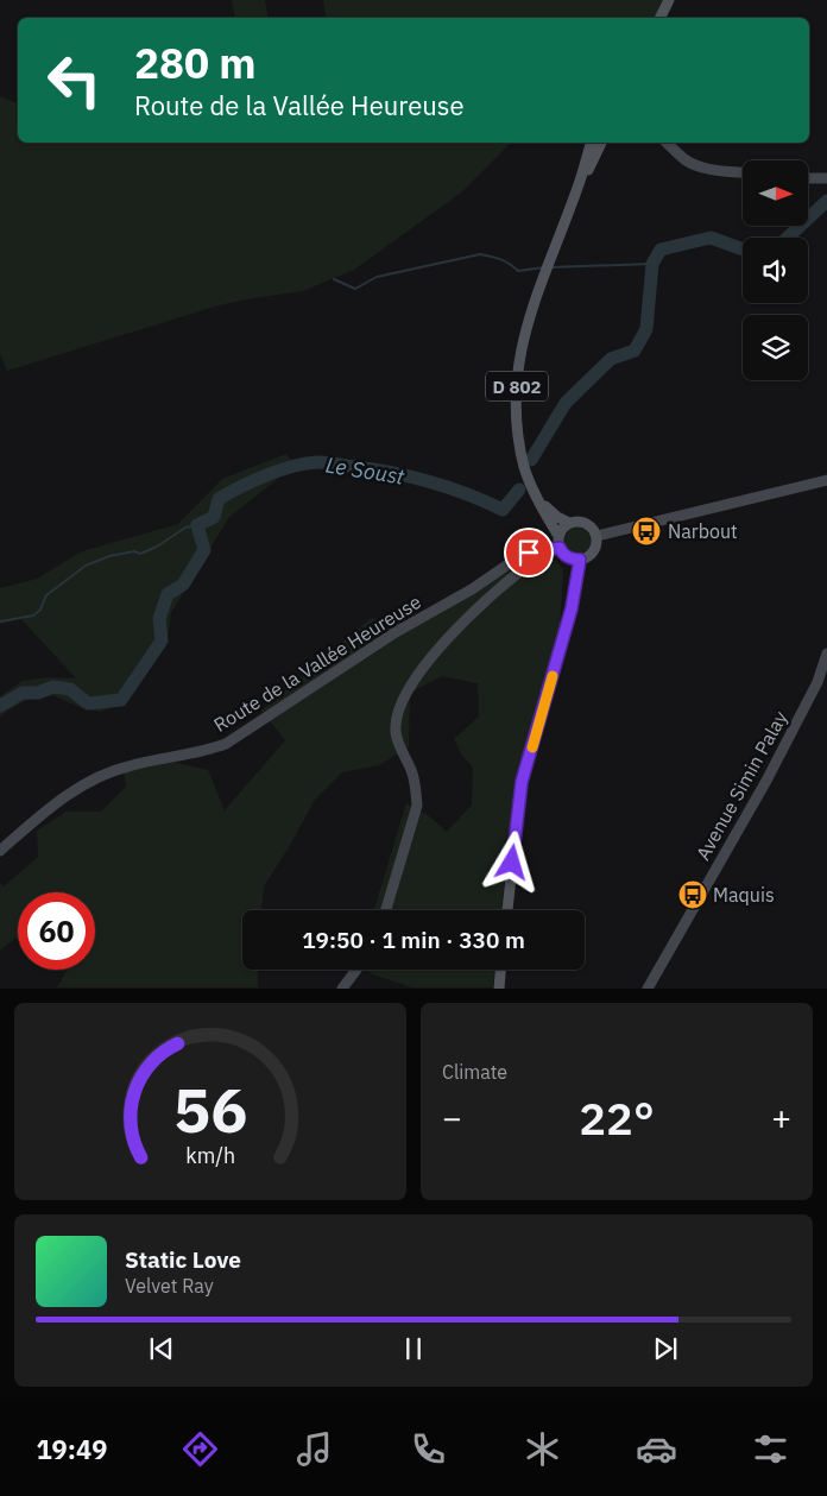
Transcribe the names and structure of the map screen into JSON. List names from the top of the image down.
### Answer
{
  "streets": {
    "main road": ["D 802"],
    "street": ["Route de la Vallée Heureuse", "Avenue Simin Palay"]
  },
  "crossings": [
    ["D 802", "Route de la Vallée Heureuse"]
  ],
  "water": ["Le Soust"],
  "places": {
    "bus stop": ["Narbout", "Maquis"]
  },
  "north": "right",
  "page": {
    "turn": ["280 m", "Route de la Vallée Heureuse"],
    "limit": "60",
    "trip": "19:50 · 1 min · 330 m",
    "tile": "Climate",
    "heat": ["−", "22°", "+"],
    "song": ["Static Love", "Velvet Ray"],
    "tabs": "19:49",
    "gauge": ["56", "km/h"]
  }
}
